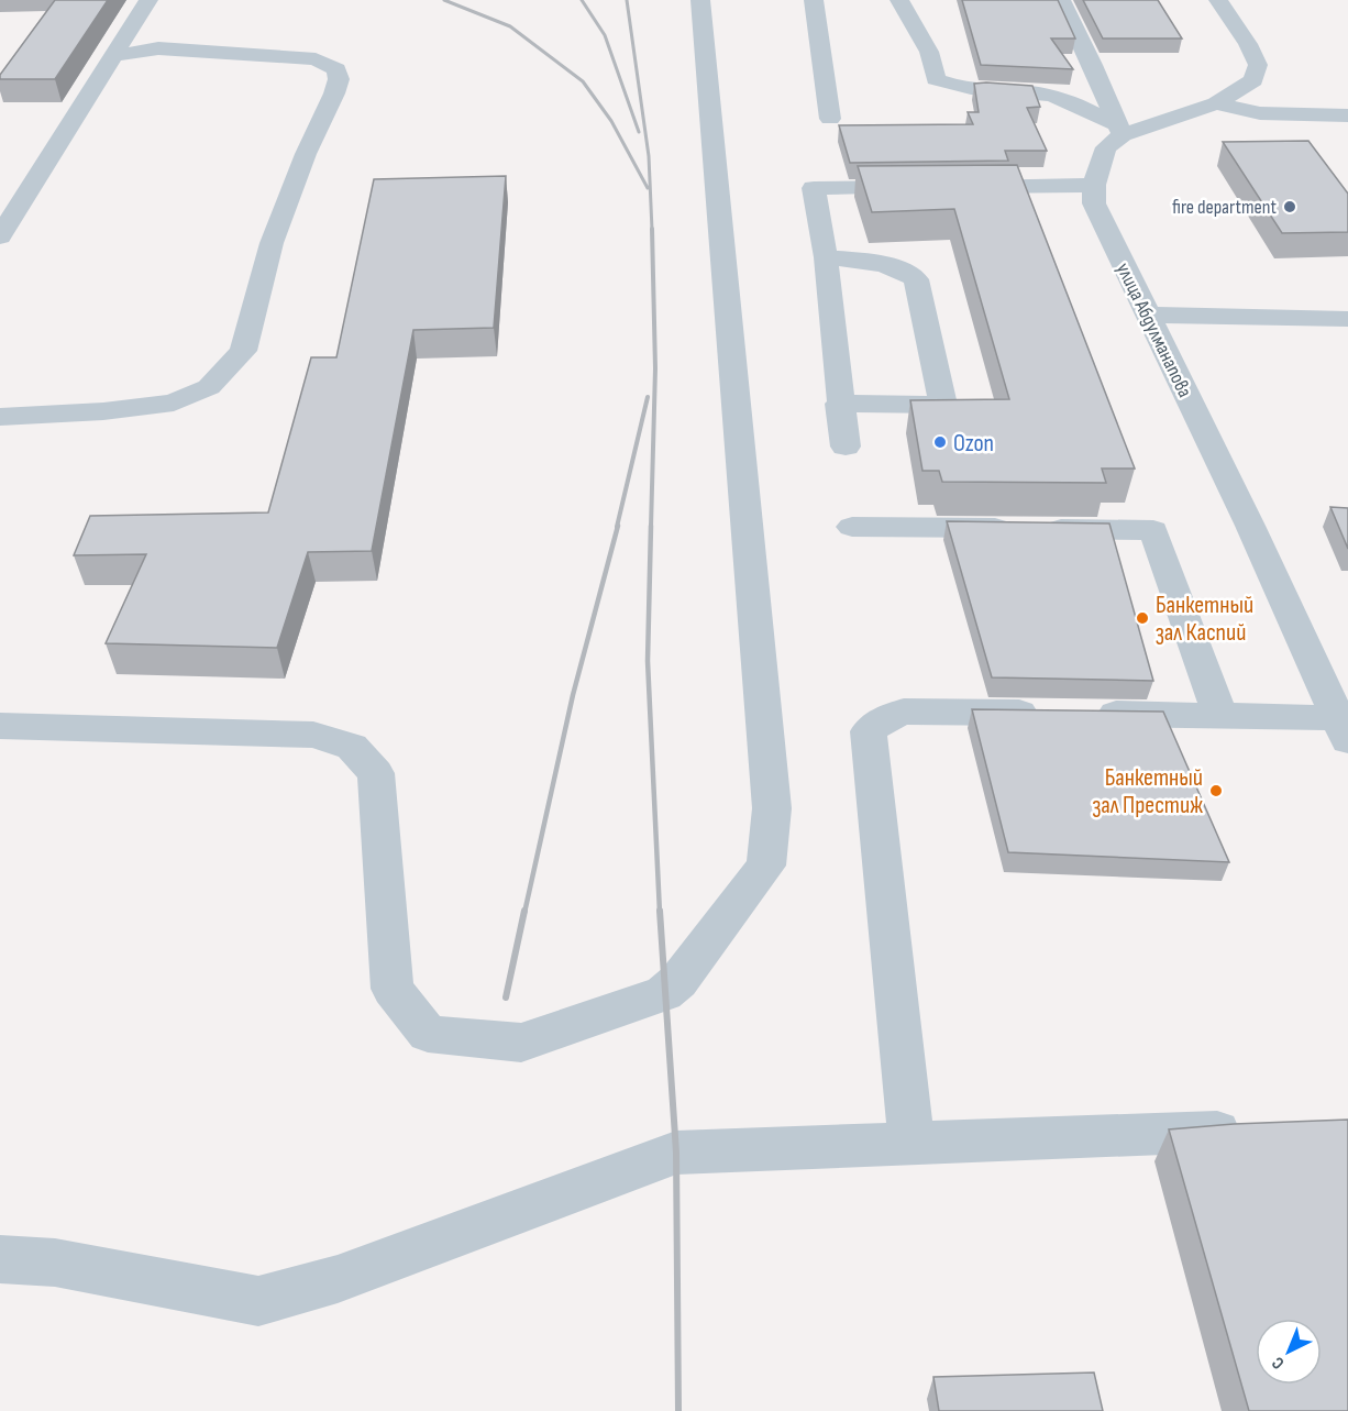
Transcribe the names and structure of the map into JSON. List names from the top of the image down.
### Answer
{
  "streets": {
    "street": ["улица Абдулманапова"]
  },
  "places": [
    "fire department",
    "Ozon",
    "Банкетный зал Каспий",
    "Банкетный зал Престиж"
  ],
  "north": "bottom left"
}
